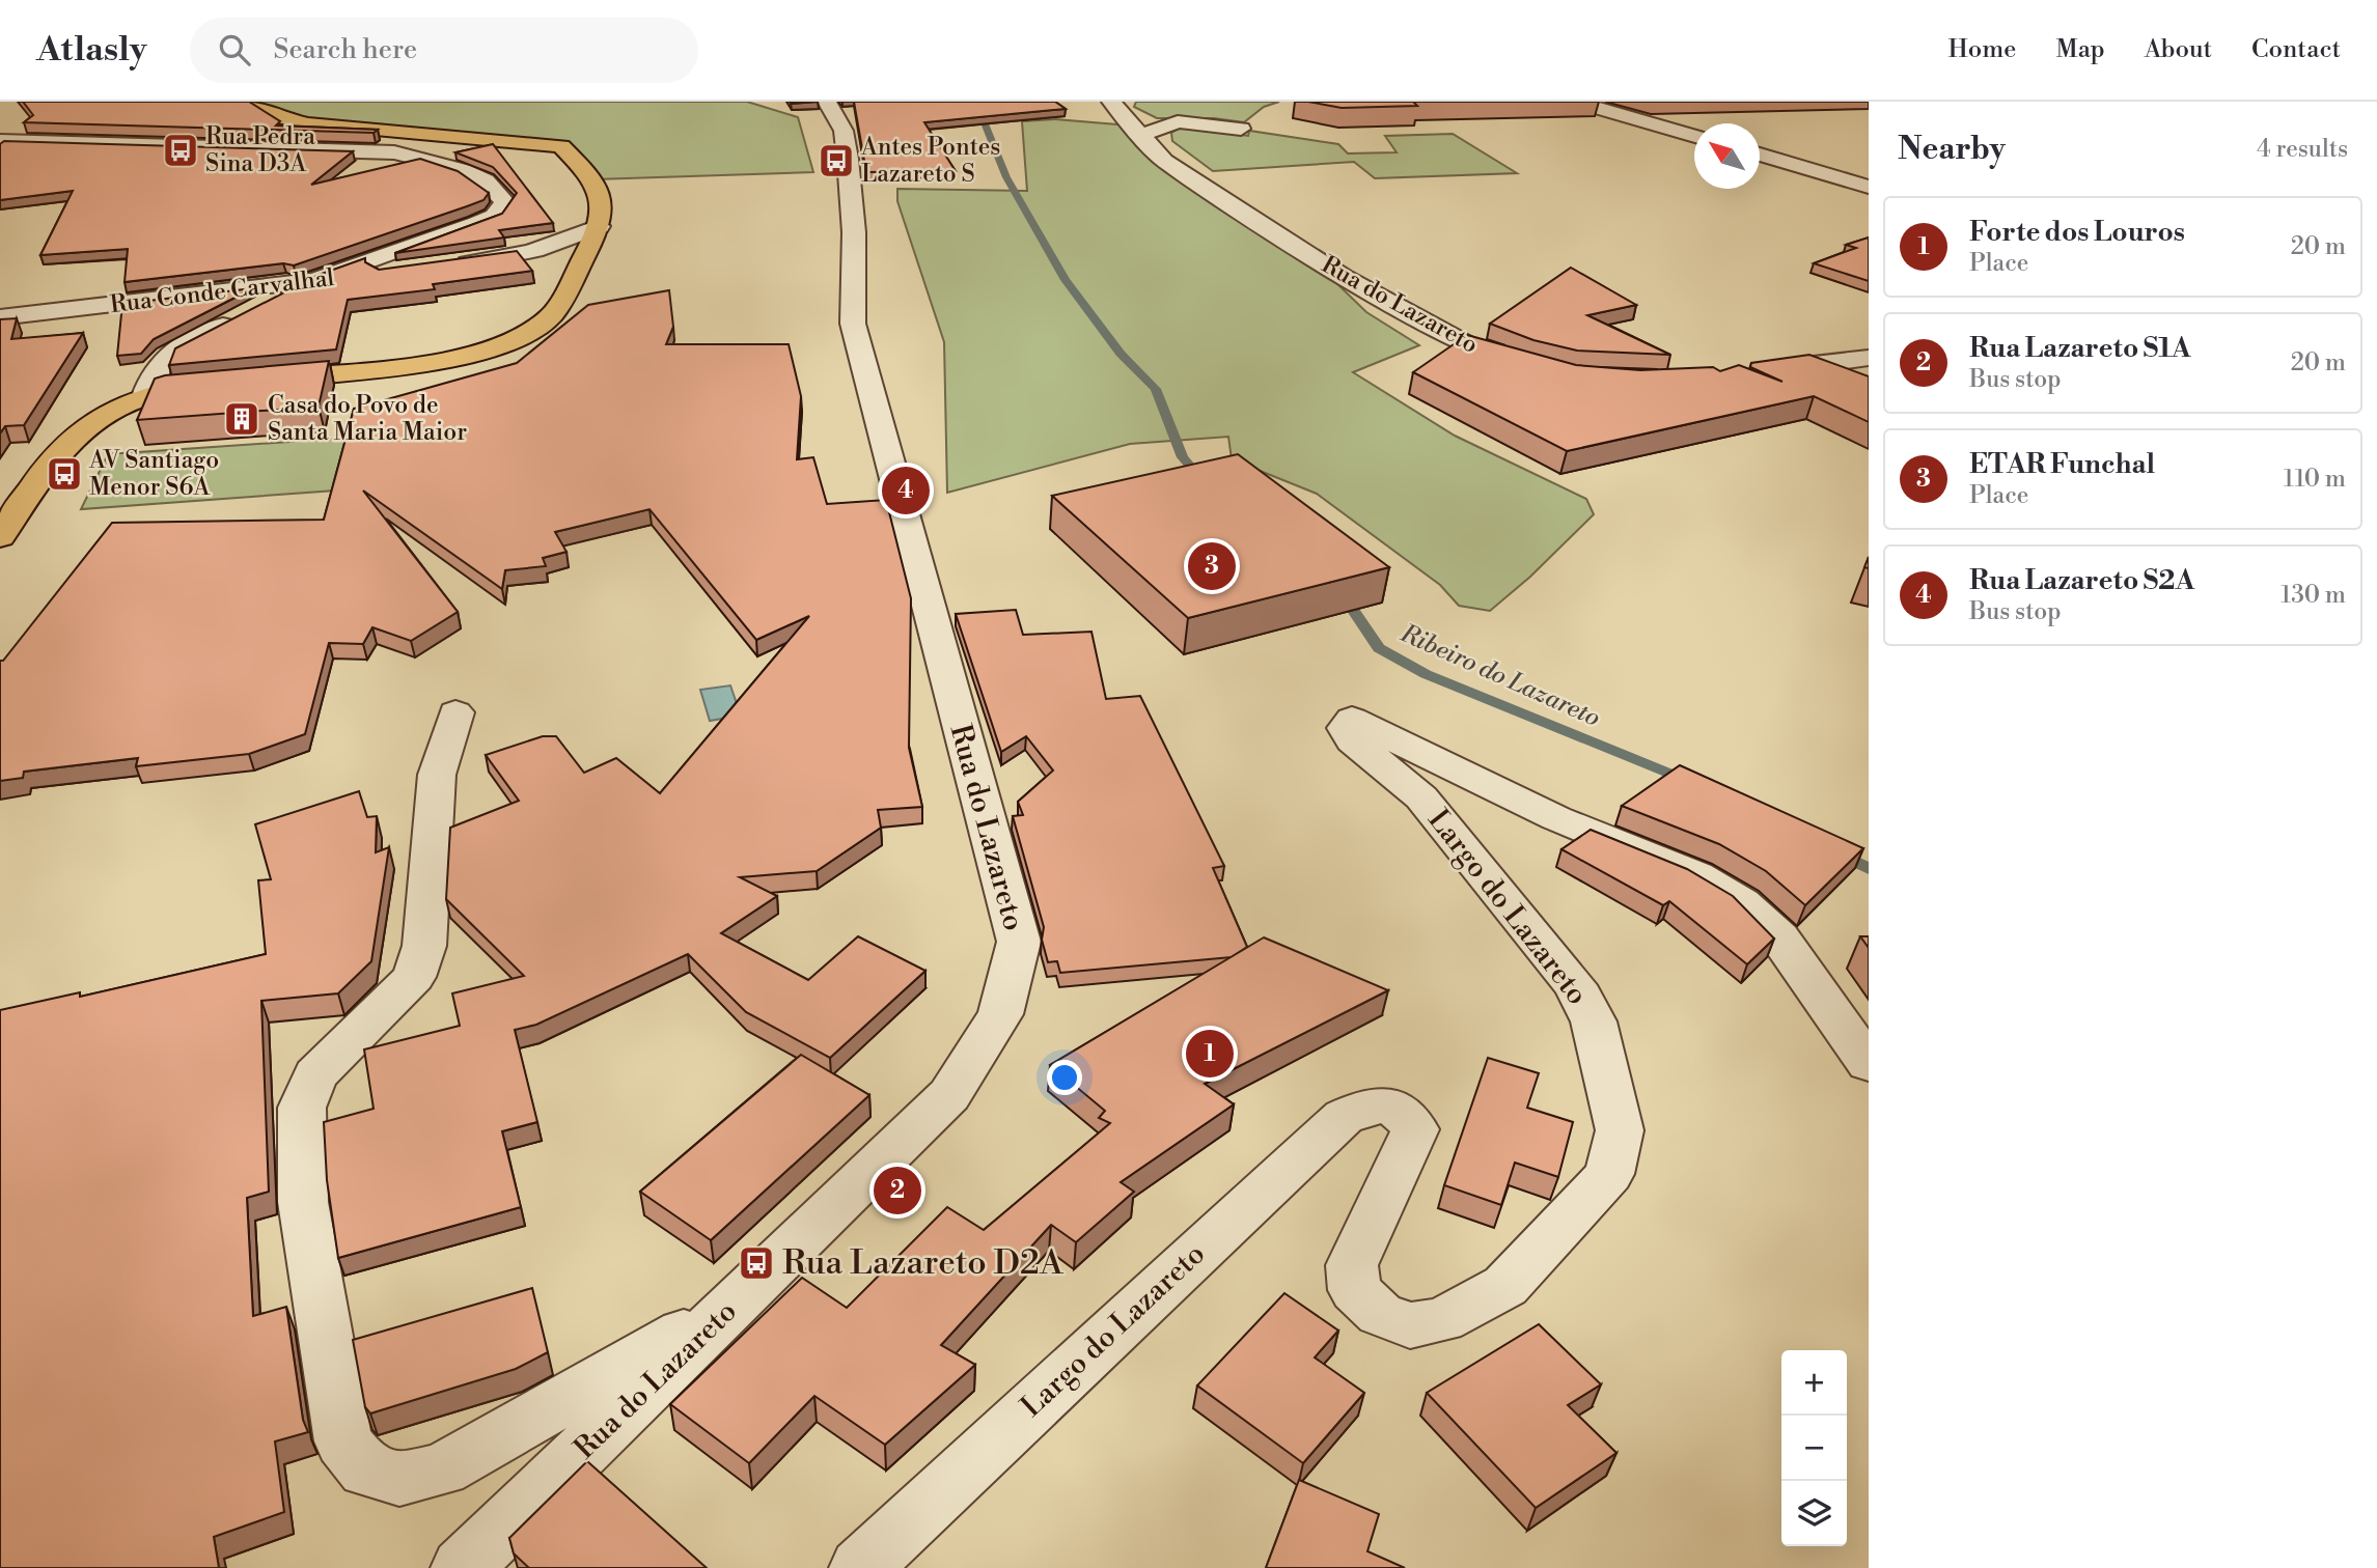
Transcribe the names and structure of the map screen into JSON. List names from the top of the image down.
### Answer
{
  "streets": {
    "street": ["Rua Conde Carvalhal", "Rua do Lazareto", "Largo do Lazareto"]
  },
  "water": ["Ribeiro do Lazareto"],
  "places": {
    "bus stop": [
      "Rua Pedra Sina D3A",
      "Antes Pontes Lazareto S",
      "AV Santiago Menor S6A",
      "Rua Lazareto D2A"
    ],
    "building": ["Casa do Povo de Santa Maria Maior"]
  },
  "north": "top left",
  "page": {
    "header": "Atlasly",
    "search": "Search here",
    "nav": [
      "Home",
      "Map",
      "About",
      "Contact"
    ],
    "heading": ["Nearby", "4 results"],
    "list": [
      {
        "mark": "1",
        "name": "Forte dos Louros",
        "note": "Place",
        "value": "20 m"
      },
      {
        "mark": "2",
        "name": "Rua Lazareto S1A",
        "note": "Bus stop",
        "value": "20 m"
      },
      {
        "mark": "3",
        "name": "ETAR Funchal",
        "note": "Place",
        "value": "110 m"
      },
      {
        "mark": "4",
        "name": "Rua Lazareto S2A",
        "note": "Bus stop",
        "value": "130 m"
      }
    ],
    "pins": [
      "4",
      "3",
      "1",
      "2"
    ],
    "map_buttons": ["+", "−"]
  }
}
